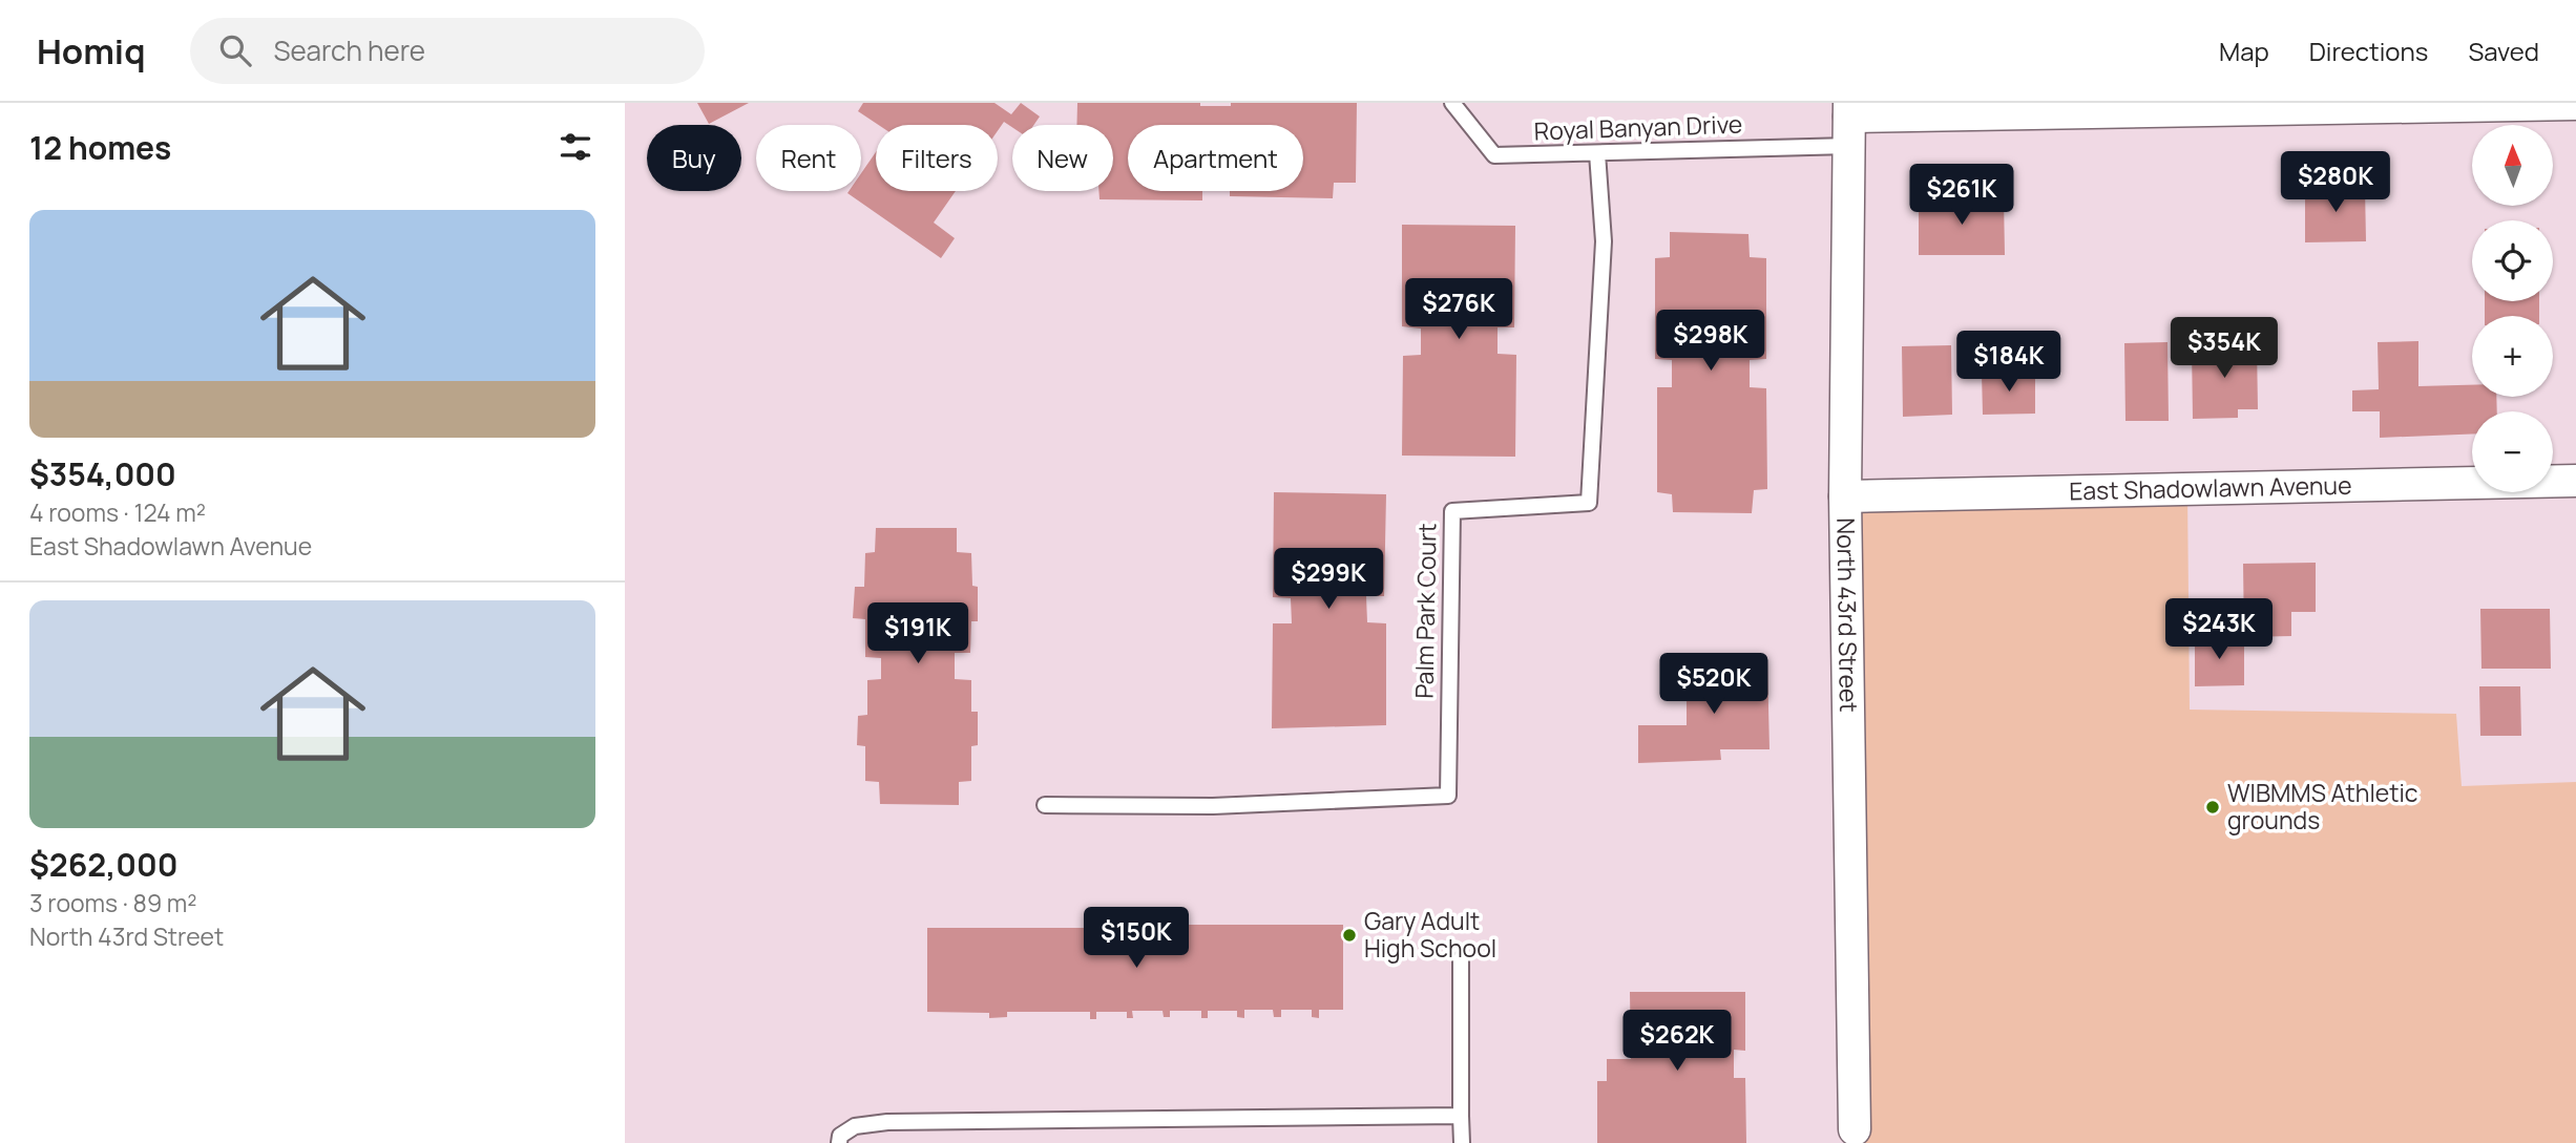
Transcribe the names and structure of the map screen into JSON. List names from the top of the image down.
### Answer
{
  "streets": {
    "street": ["East Shadowlawn Avenue", "North 43rd Street"],
    "lane": ["Royal Banyan Drive", "Palm Park Court"]
  },
  "crossings": [
    ["Royal Banyan Drive", "Palm Park Court"],
    ["Royal Banyan Drive", "North 43rd Street"],
    ["East Shadowlawn Avenue", "North 43rd Street"]
  ],
  "places": ["WIBMMS Athletic grounds", "Gary Adult High School"],
  "north": "top",
  "page": {
    "header": "Homiq",
    "search": "Search here",
    "nav": ["Map", "Directions", "Saved"],
    "heading": "12 homes",
    "map_buttons": ["+", "−"],
    "chip": [
      "Buy",
      "Rent",
      "Filters",
      "New",
      "Apartment"
    ],
    "price": [
      "$280K",
      "$261K",
      "$276K",
      "$298K",
      "$354K",
      "$184K",
      "$299K",
      "$243K",
      "$191K",
      "$520K",
      "$150K",
      "$262K"
    ],
    "list": [
      {
        "name": "$354,000",
        "note": "4 rooms · 124 m² · East Shadowlawn Avenue"
      },
      {
        "name": "$262,000",
        "note": "3 rooms · 89 m² · North 43rd Street"
      }
    ]
  }
}
